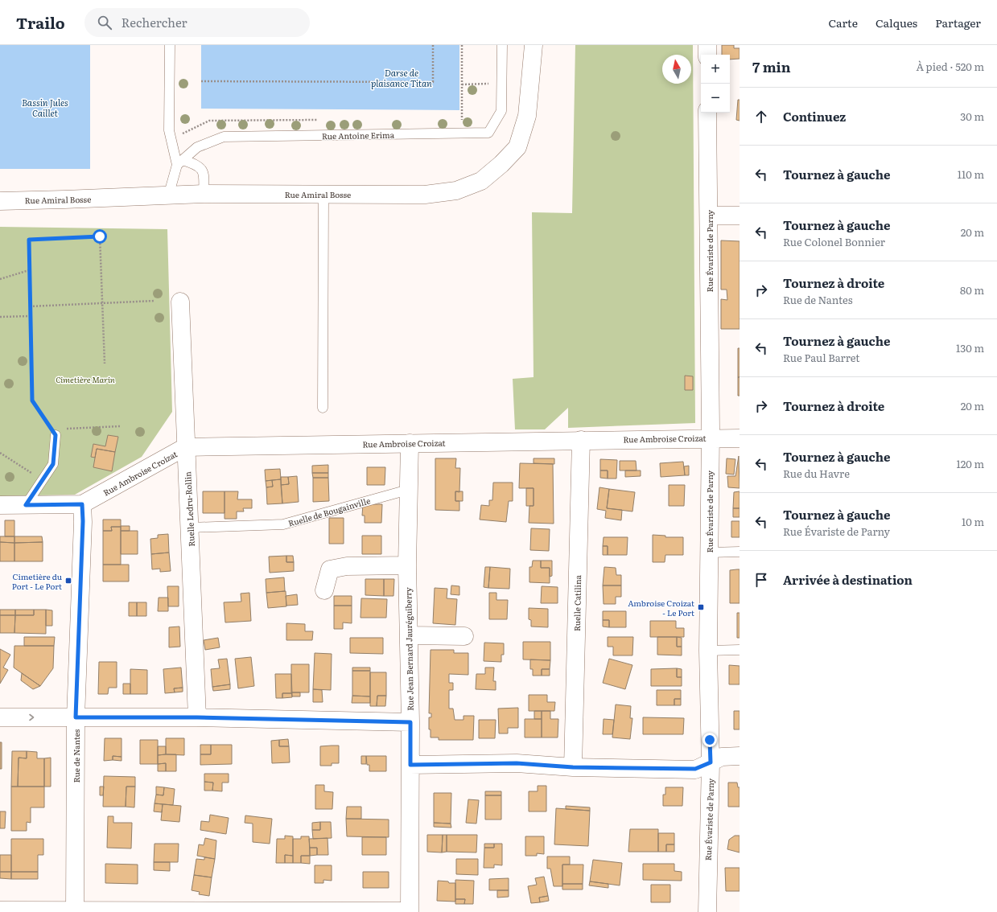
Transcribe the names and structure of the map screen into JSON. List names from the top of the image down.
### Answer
{
  "streets": {
    "street": [
      "Rue Amiral Bosse",
      "Rue Évariste de Parny",
      "Rue Ambroise Croizat",
      "Ruelle Ledru-Rollin",
      "Ruelle Catilina",
      "Rue Jean Bernard Jauréguiberry",
      "Rue de Nantes"
    ],
    "lane": ["Rue Antoine Erima", "Ruelle de Bougainville"]
  },
  "crossings": [
    ["Rue Évariste de Parny", "Rue Ambroise Croizat"],
    ["Rue Ambroise Croizat", "Ruelle Ledru-Rollin"],
    ["Rue Ambroise Croizat", "Ruelle Catilina"],
    ["Rue Ambroise Croizat", "Rue Jean Bernard Jauréguiberry"],
    ["Rue Ambroise Croizat", "Rue de Nantes"],
    ["Ruelle Ledru-Rollin", "Ruelle de Bougainville"],
    ["Ruelle de Bougainville", "Rue Jean Bernard Jauréguiberry"]
  ],
  "water": ["Darse de plaisance Titan", "Bassin Jules Caillet"],
  "parks": ["Cimetière Marin"],
  "places": {
    "transit": ["Cimetière du Port - Le Port", "Ambroise Croizat - Le Port"]
  },
  "north": "top",
  "page": {
    "header": "Trailo",
    "search": "Rechercher",
    "nav": ["Carte", "Calques", "Partager"],
    "heading": ["7 min", "À pied · 520 m"],
    "map_buttons": ["+", "−"],
    "list": [
      ["Continuez", "30 m"],
      ["Tournez à gauche", "110 m"],
      ["Tournez à gauche", "Rue Colonel Bonnier", "20 m"],
      ["Tournez à droite", "Rue de Nantes", "80 m"],
      ["Tournez à gauche", "Rue Paul Barret", "130 m"],
      ["Tournez à droite", "20 m"],
      ["Tournez à gauche", "Rue du Havre", "120 m"],
      ["Tournez à gauche", "Rue Évariste de Parny", "10 m"],
      "Arrivée à destination"
    ]
  }
}
